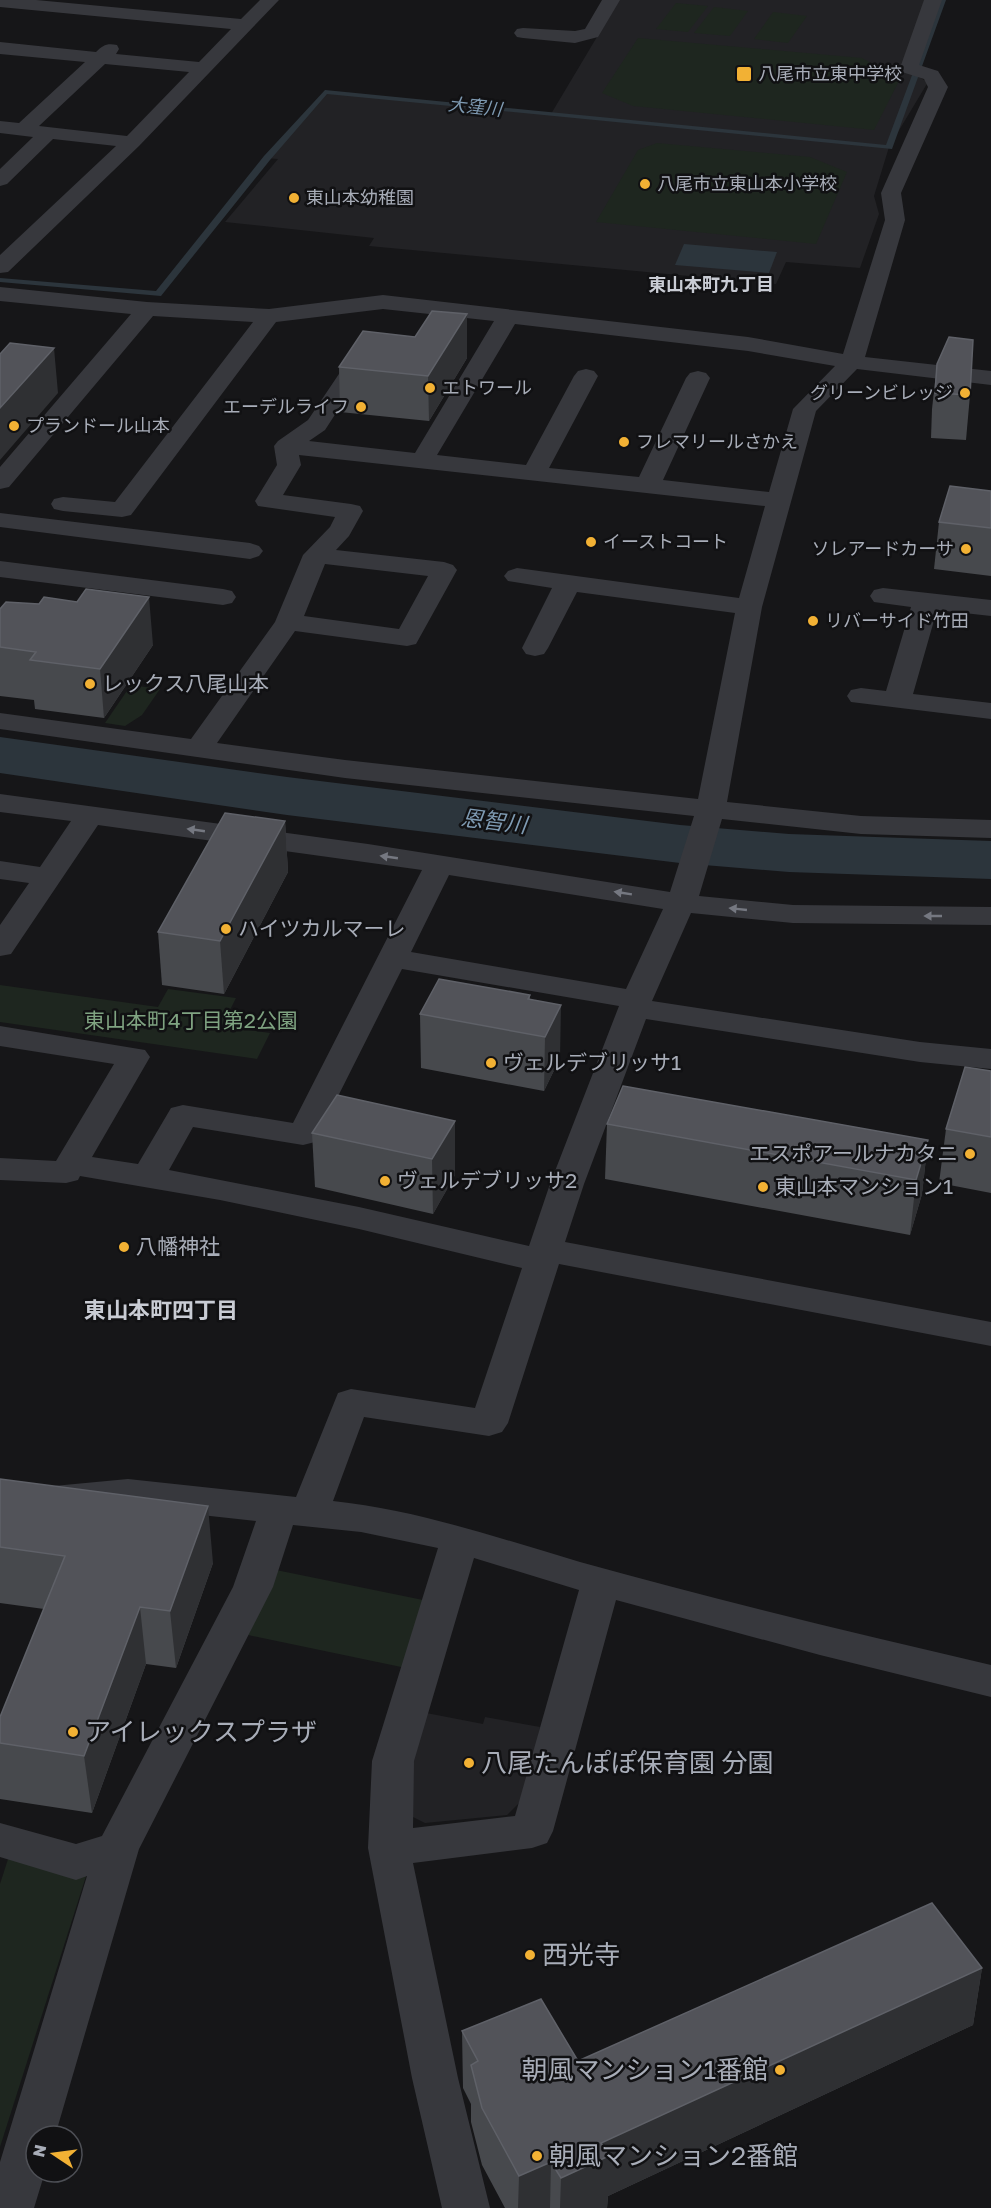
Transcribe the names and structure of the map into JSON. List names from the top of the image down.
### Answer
{
  "districts": ["東山本町九丁目", "東山本町四丁目"],
  "water": ["大窪川", "恩智川"],
  "parks": ["東山本町4丁目第2公園"],
  "places": {
    "transit": ["八尾市立東中学校"],
    "other": [
      "八尾市立東山本小学校",
      "東山本幼稚園",
      "エトワール",
      "グリーンビレッジ",
      "エーデルライフ",
      "プランドール山本",
      "フレマリールさかえ",
      "イーストコート",
      "ソレアードカーサ",
      "リバーサイド竹田",
      "レックス八尾山本",
      "ハイツカルマーレ",
      "ヴェルデブリッサ1",
      "エスポアールナカタニ",
      "ヴェルデブリッサ2",
      "東山本マンション1",
      "八幡神社",
      "アイレックスプラザ",
      "八尾たんぽぽ保育園 分園",
      "西光寺",
      "朝風マンション1番館",
      "朝風マンション2番館"
    ]
  },
  "north": "left"
}
